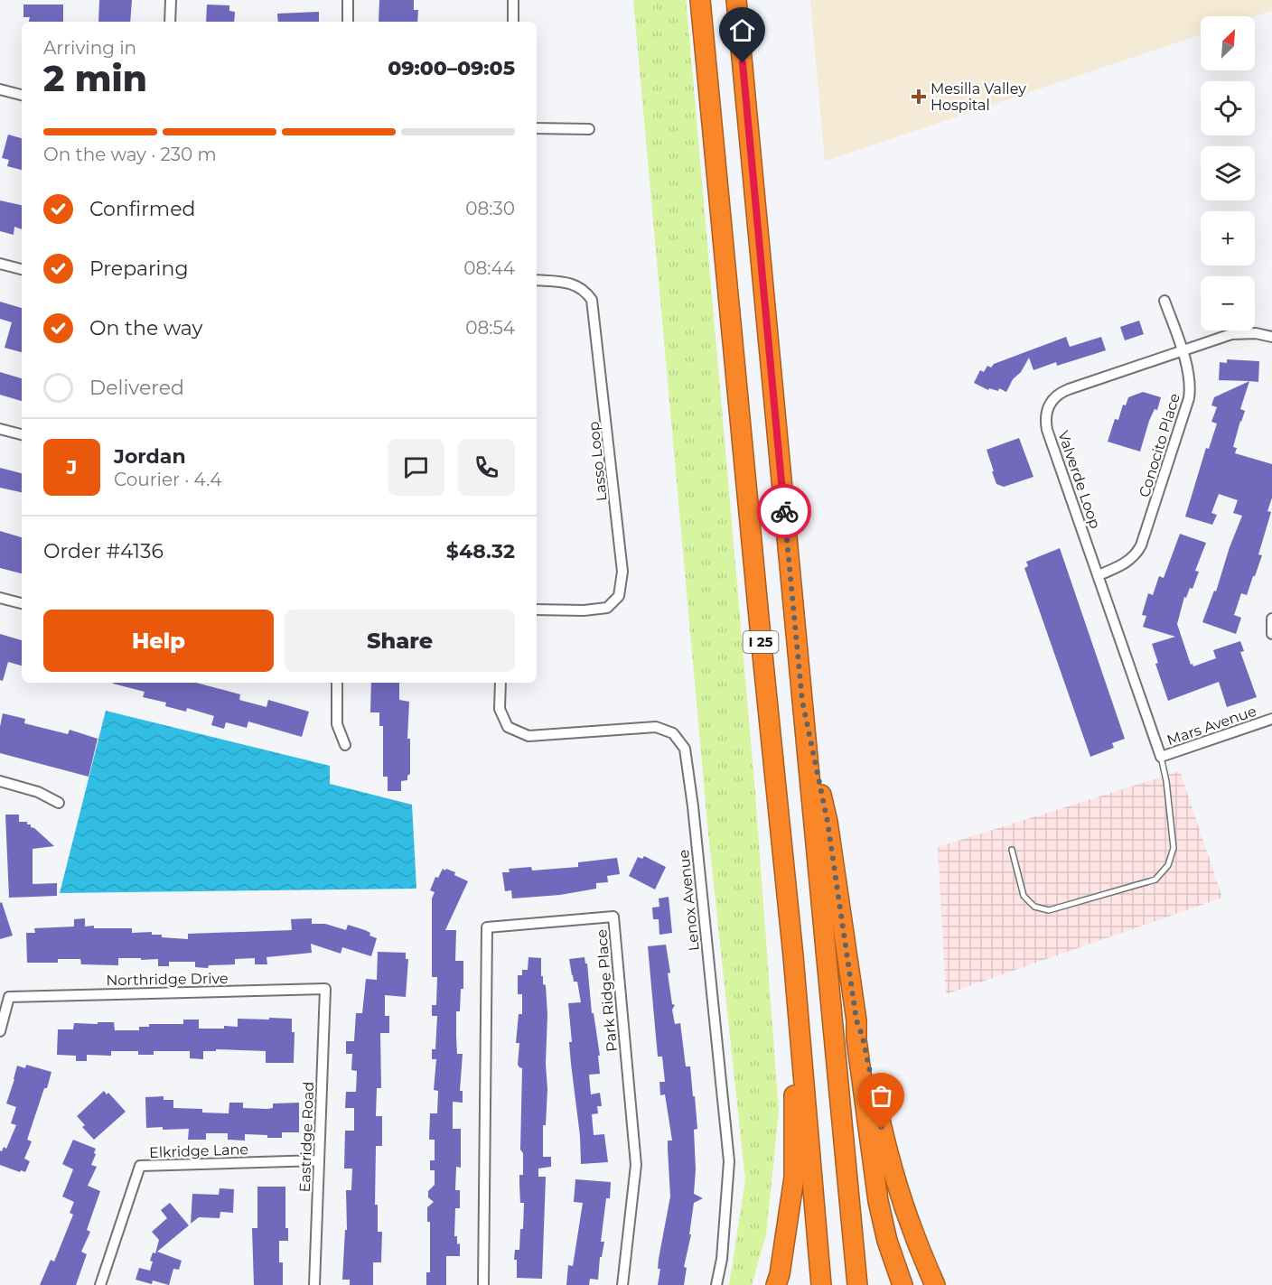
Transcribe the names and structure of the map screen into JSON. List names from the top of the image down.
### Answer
{
  "streets": {
    "highway": ["I 25"],
    "street": [
      "Conocito Place",
      "Lasso Loop",
      "Valverde Loop",
      "Mars Avenue",
      "Lenox Avenue",
      "Northridge Drive",
      "Park Ridge Place",
      "Eastridge Road",
      "Elkridge Lane"
    ]
  },
  "crossings": [
    ["Conocito Place", "Valverde Loop"],
    ["Valverde Loop", "Mars Avenue"],
    ["Northridge Drive", "Eastridge Road"],
    ["Eastridge Road", "Elkridge Lane"]
  ],
  "places": {
    "health": ["Mesilla Valley Hospital"]
  },
  "north": "top right",
  "page": {
    "map_buttons": ["+", "−"],
    "heading": ["2 min", "Arriving in", "09:00–09:05"],
    "panel": [
      "Jordan",
      "Courier · 4.4",
      "Order #4136",
      "$48.32"
    ],
    "bar": "On the way · 230 m",
    "list": [
      ["Confirmed", "08:30"],
      ["Preparing", "08:44"],
      ["On the way", "08:54"],
      "Delivered"
    ],
    "round": "J",
    "buttons": ["Help", "Share"]
  }
}
